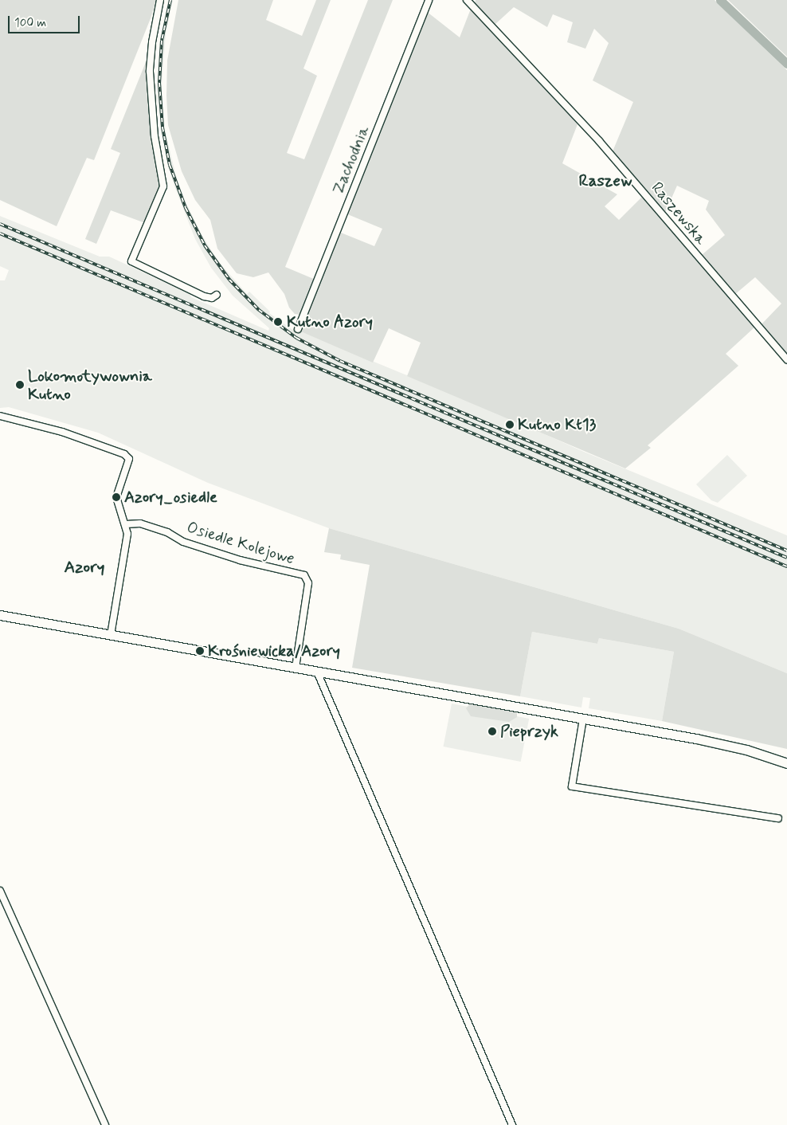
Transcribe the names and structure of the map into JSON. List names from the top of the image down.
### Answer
{
  "streets": {
    "street": ["Zachodnia", "Raszewska", "Osiedle Kolejowe"]
  },
  "districts": ["Raszew", "Azory"],
  "places": [
    "Kutno Azory",
    "Lokomotywownia Kutno",
    "Kutno Kt13",
    "Azory_osiedle",
    "Krośniewicka/Azory",
    "Pieprzyk"
  ],
  "scale_bar": "100 m"
}
